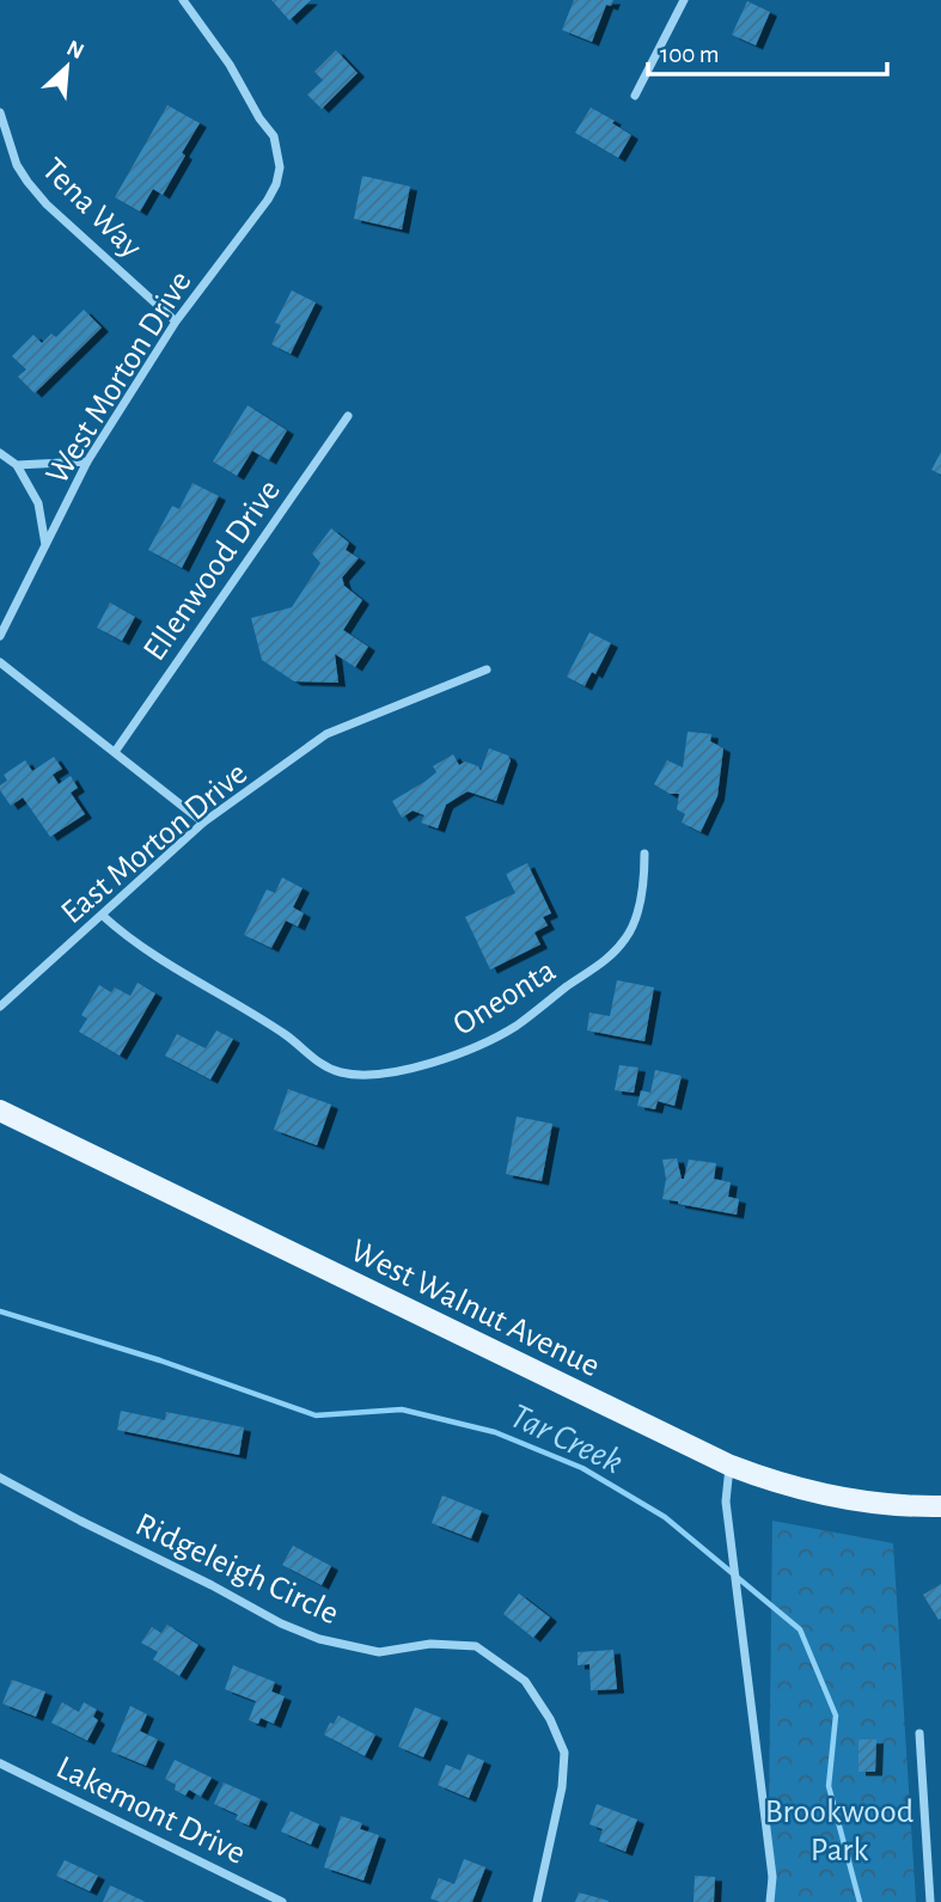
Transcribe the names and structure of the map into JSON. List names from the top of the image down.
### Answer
{
  "streets": {
    "main road": ["West Walnut Avenue"],
    "street": [
      "Tena Way",
      "West Morton Drive",
      "Ellenwood Drive",
      "East Morton Drive",
      "Oneonta",
      "Ridgeleigh Circle",
      "Lakemont Drive"
    ]
  },
  "crossings": [
    ["Tena Way", "West Morton Drive"],
    ["East Morton Drive", "Oneonta"]
  ],
  "water": ["Tar Creek"],
  "parks": ["Brookwood Park"],
  "scale_bar": "100 m",
  "north": "top right"
}
